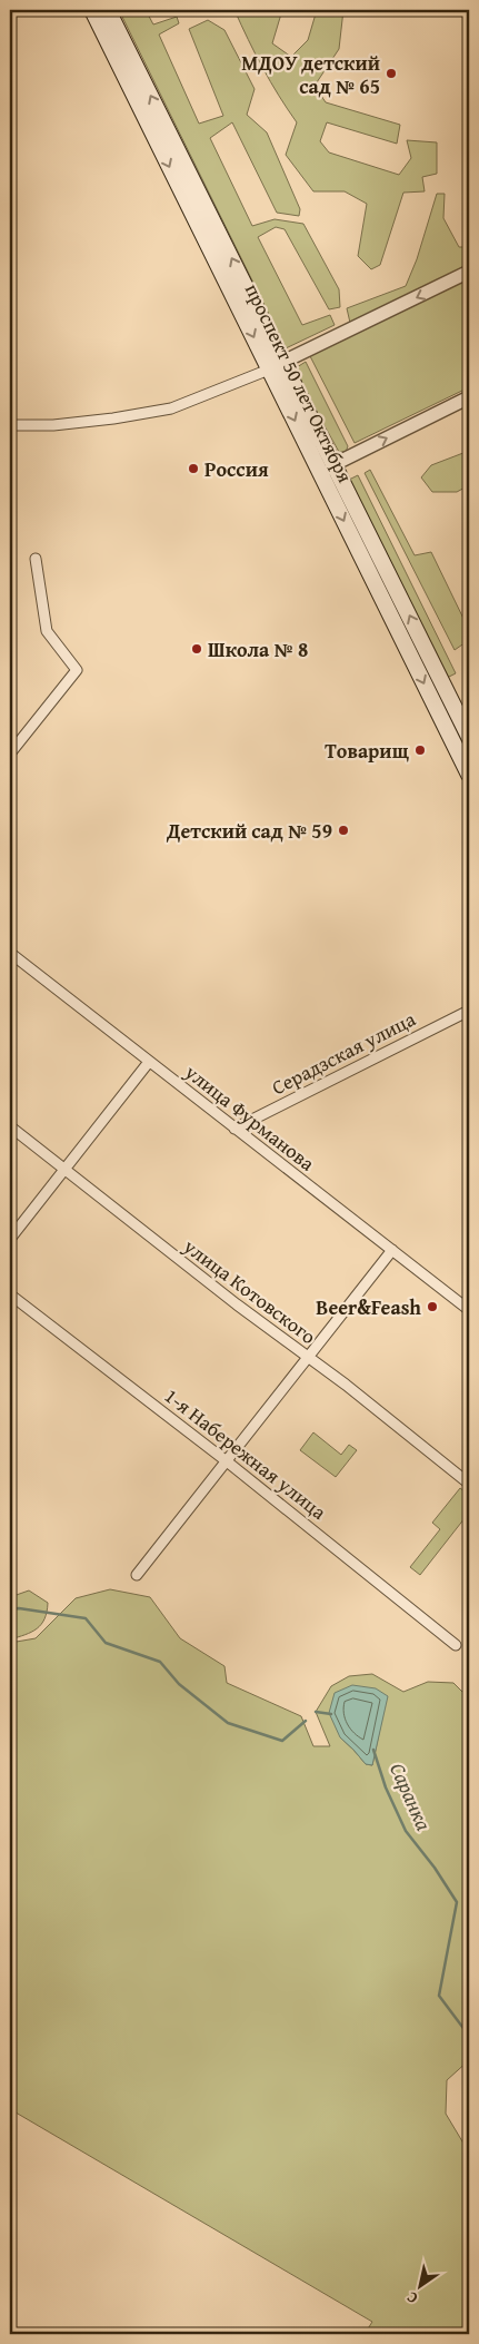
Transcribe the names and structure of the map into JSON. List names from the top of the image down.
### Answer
{
  "streets": {
    "main road": ["проспект 50 лет Октября"],
    "street": [
      "Серадзская улица",
      "улица Фурманова",
      "улица Котовского",
      "1-я Набережная улица"
    ]
  },
  "crossings": [
    ["Серадзская улица", "улица Фурманова"]
  ],
  "water": ["Саранка"],
  "places": [
    "МДОУ детский сад № 65",
    "Россия",
    "Школа № 8",
    "Товарищ",
    "Детский сад № 59",
    "Beer&Feash"
  ],
  "north": "bottom left"
}
